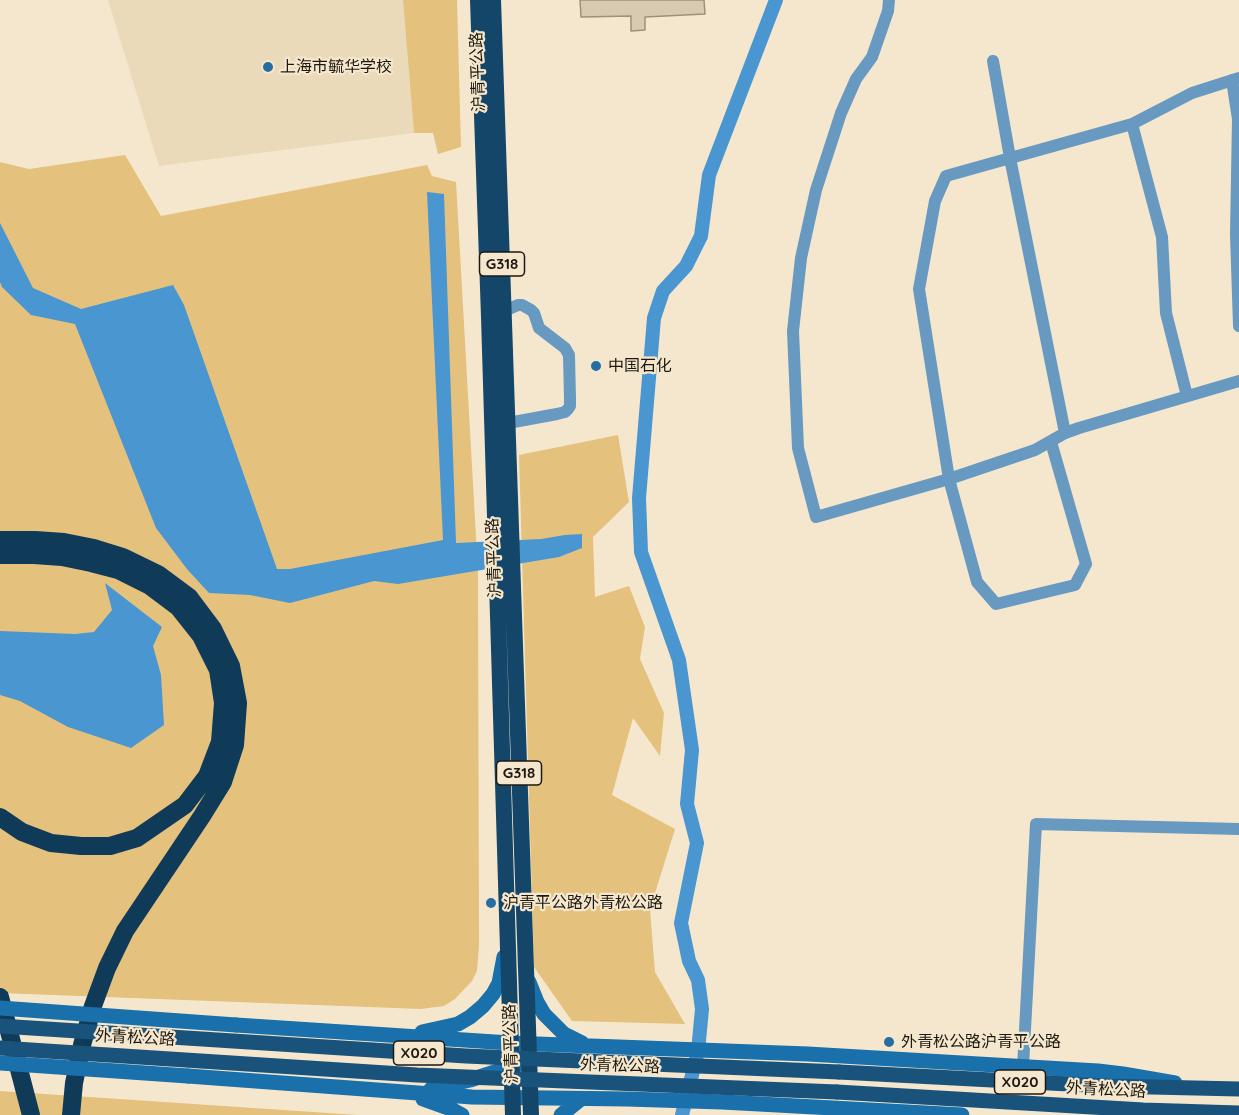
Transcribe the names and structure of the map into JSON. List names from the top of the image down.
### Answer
{
  "streets": {
    "highway": ["沪青平公路", "G318"],
    "main road": ["外青松公路", "X020"]
  },
  "places": [
    "上海市毓华学校",
    "中国石化",
    "沪青平公路外青松公路",
    "外青松公路沪青平公路"
  ]
}
